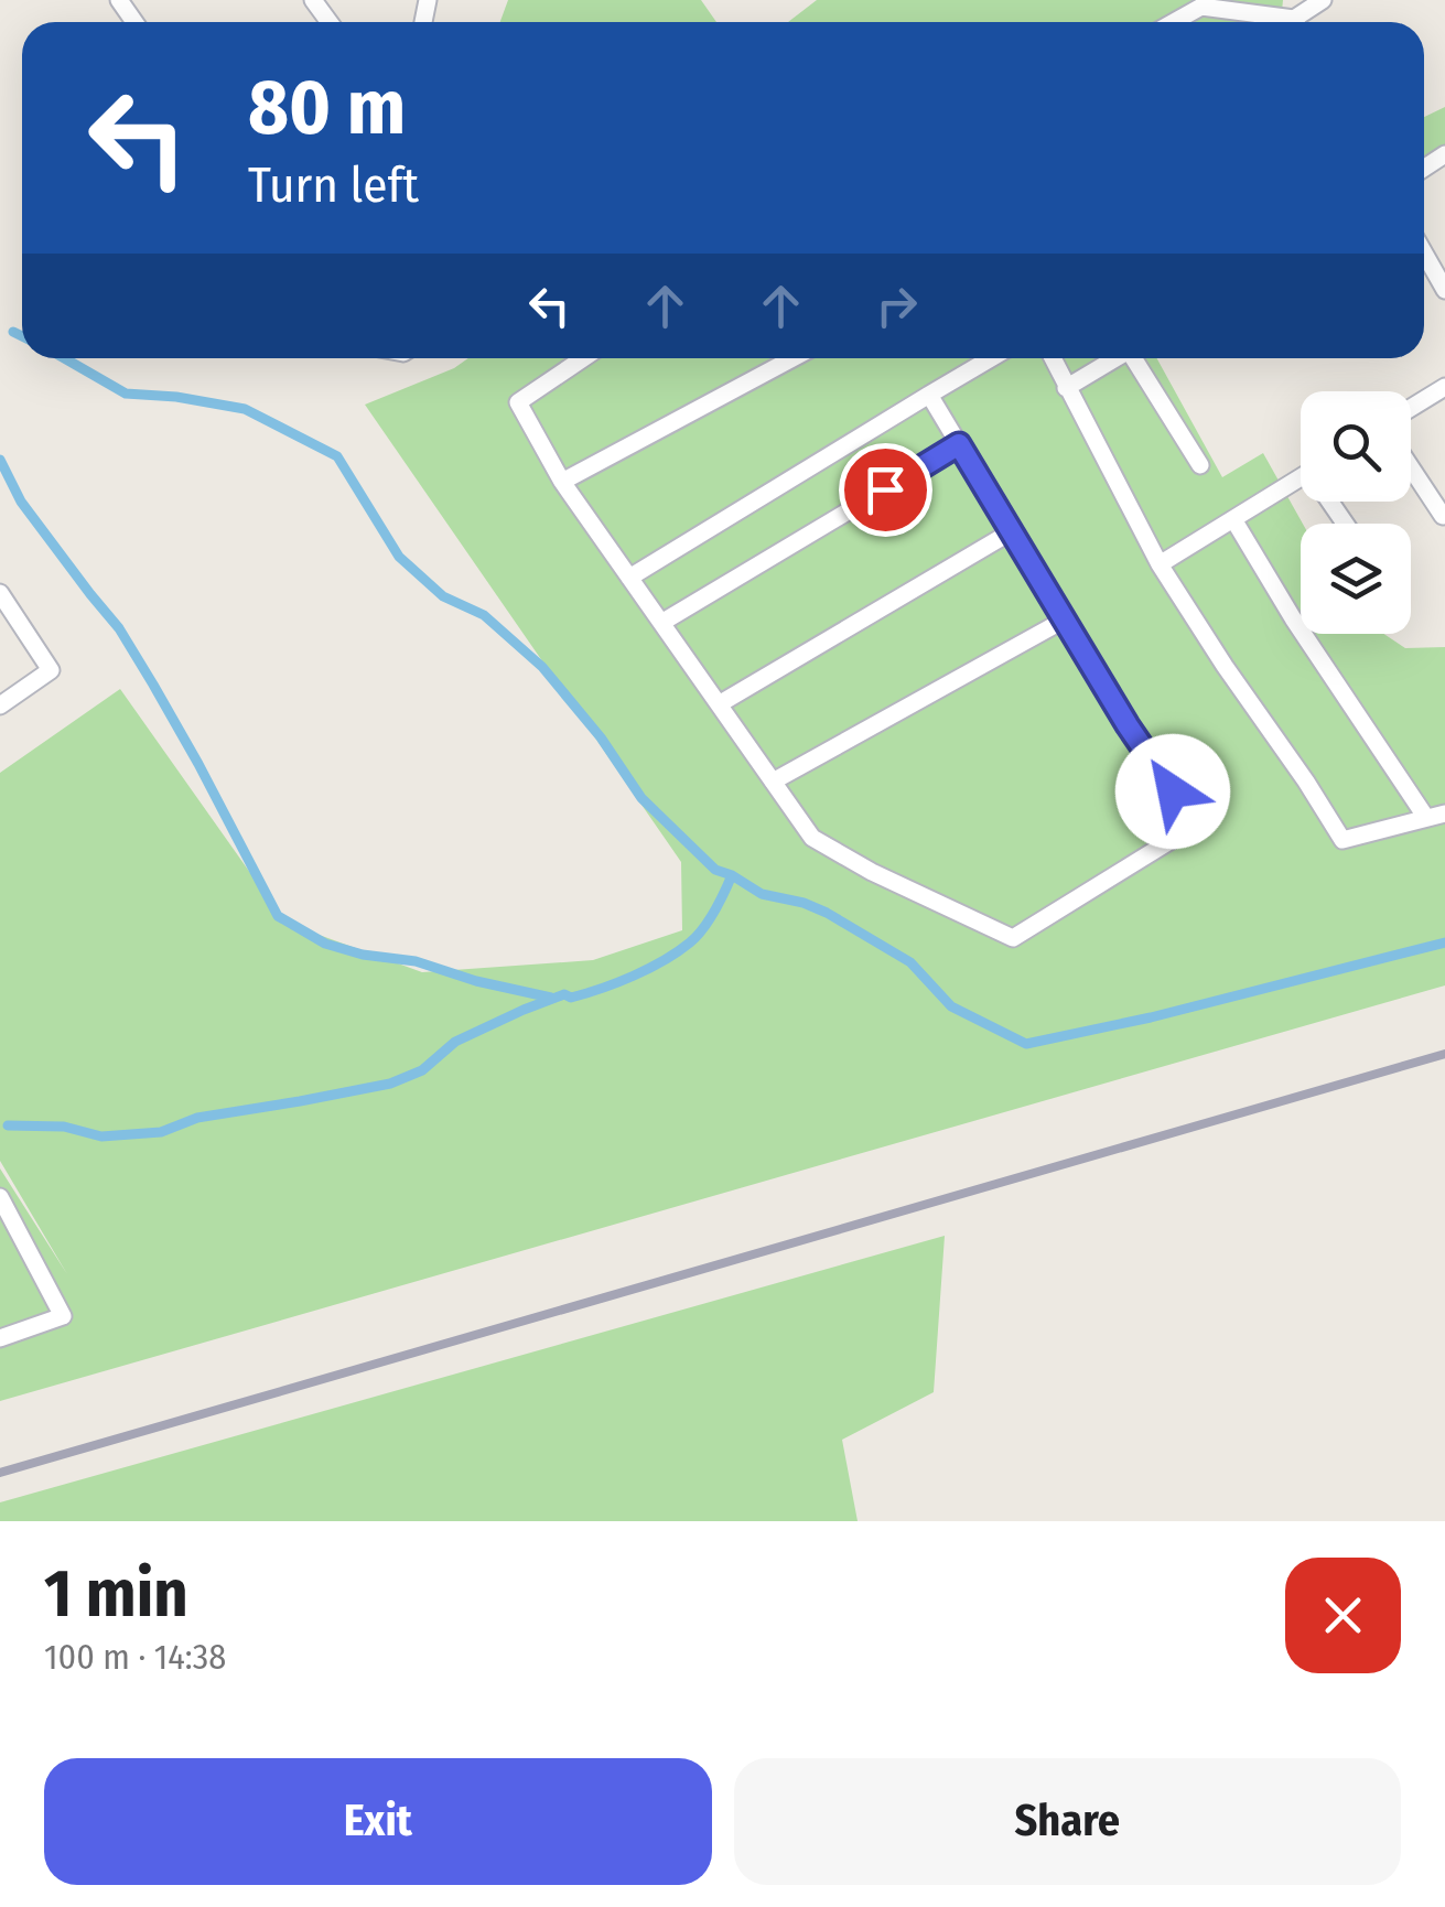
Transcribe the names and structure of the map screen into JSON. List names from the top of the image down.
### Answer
{
  "page": {
    "turn": ["80 m", "Turn left"],
    "heading": ["1 min", "100 m · 14:38"],
    "buttons": ["Exit", "Share"]
  }
}
